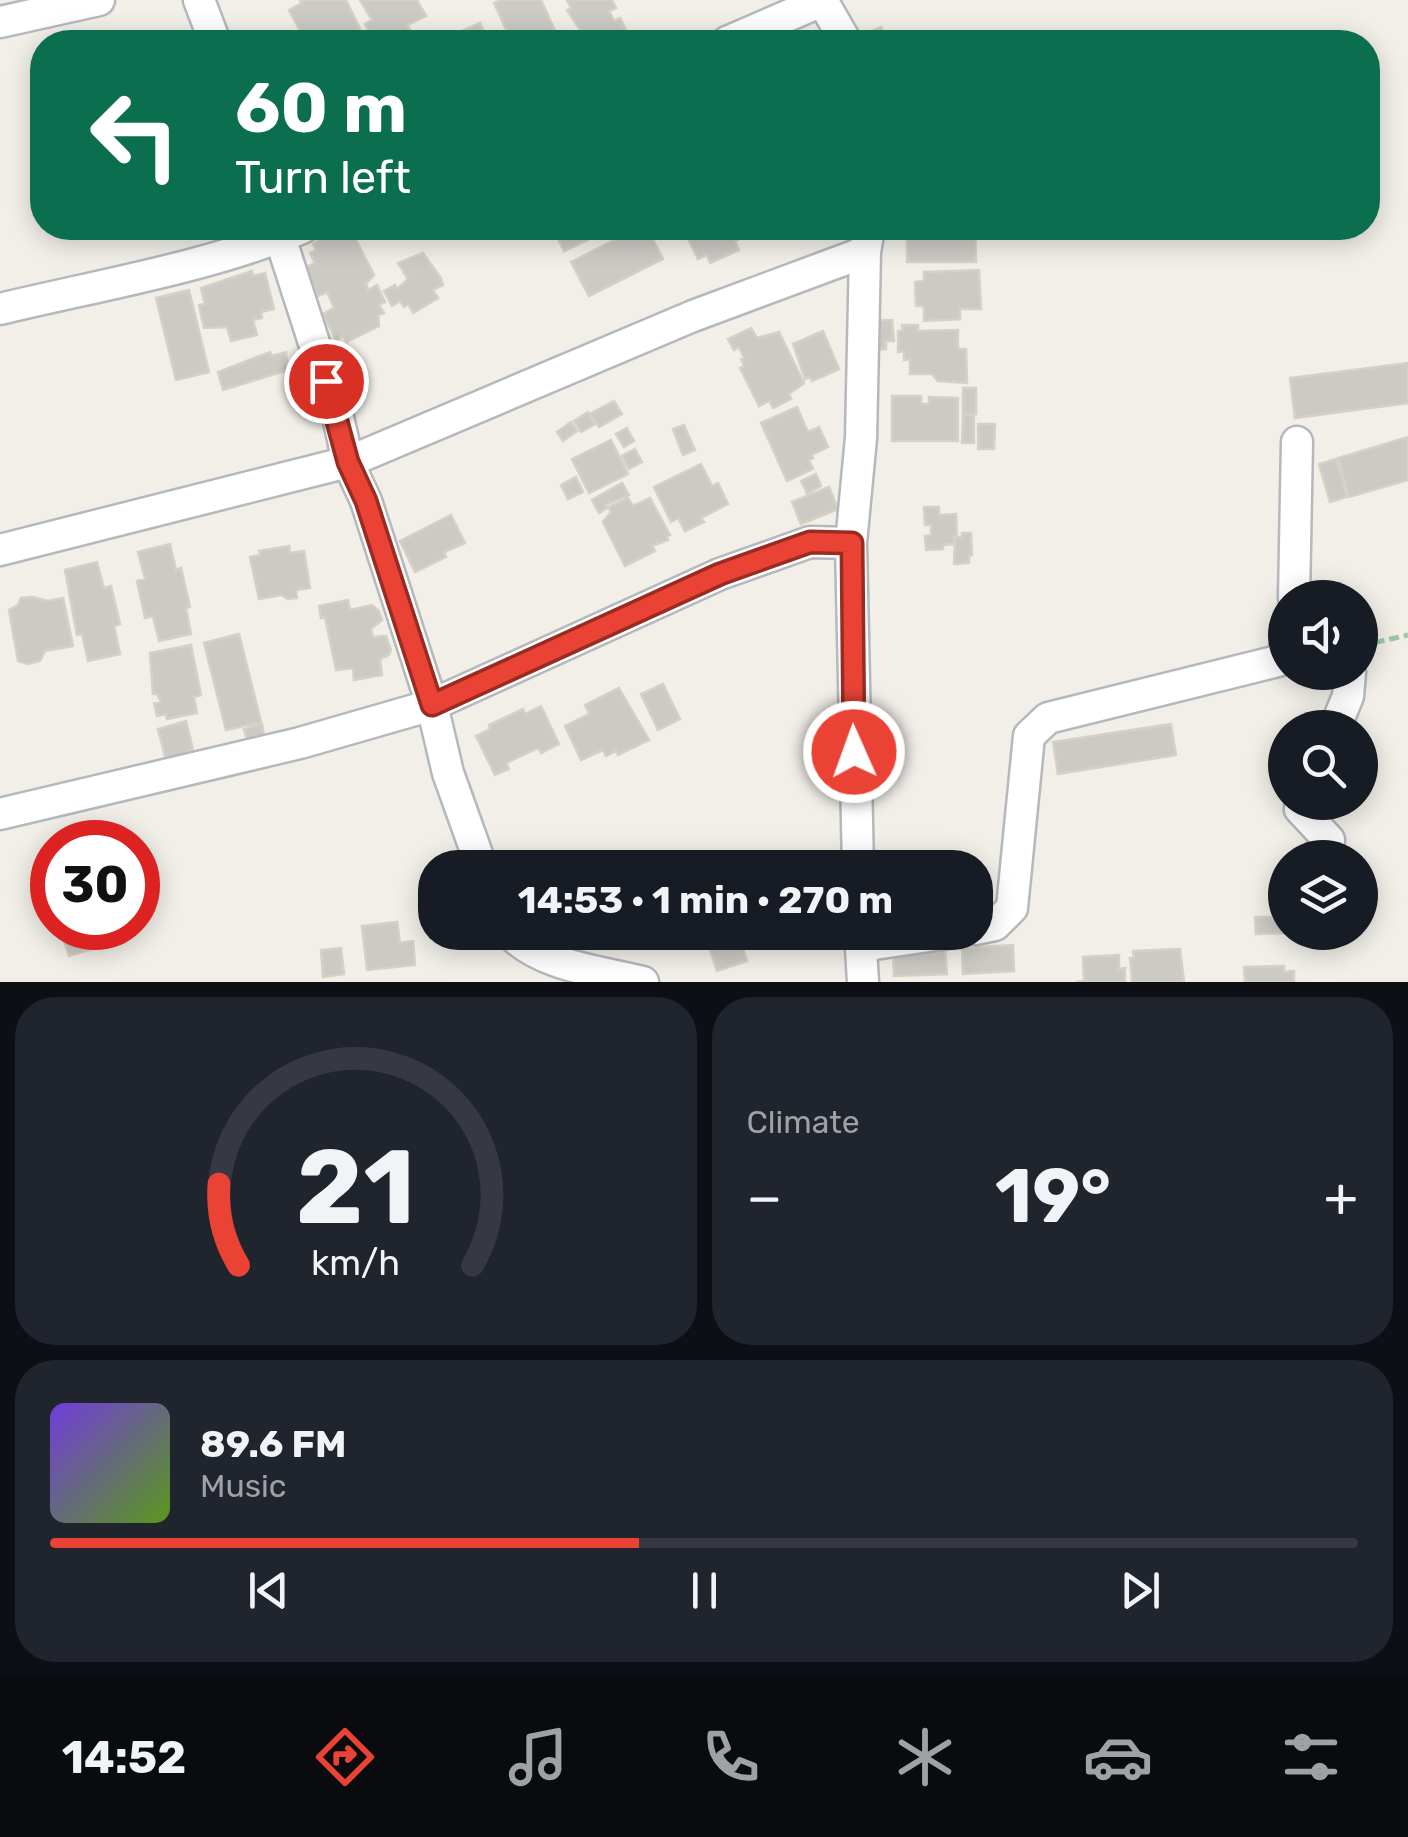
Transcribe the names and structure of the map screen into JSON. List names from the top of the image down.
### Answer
{
  "page": {
    "turn": ["60 m", "Turn left"],
    "limit": "30",
    "trip": "14:53 · 1 min · 270 m",
    "tile": "Climate",
    "heat": ["−", "19°", "+"],
    "song": ["89.6 FM", "Music"],
    "tabs": "14:52",
    "gauge": ["21", "km/h"]
  }
}
